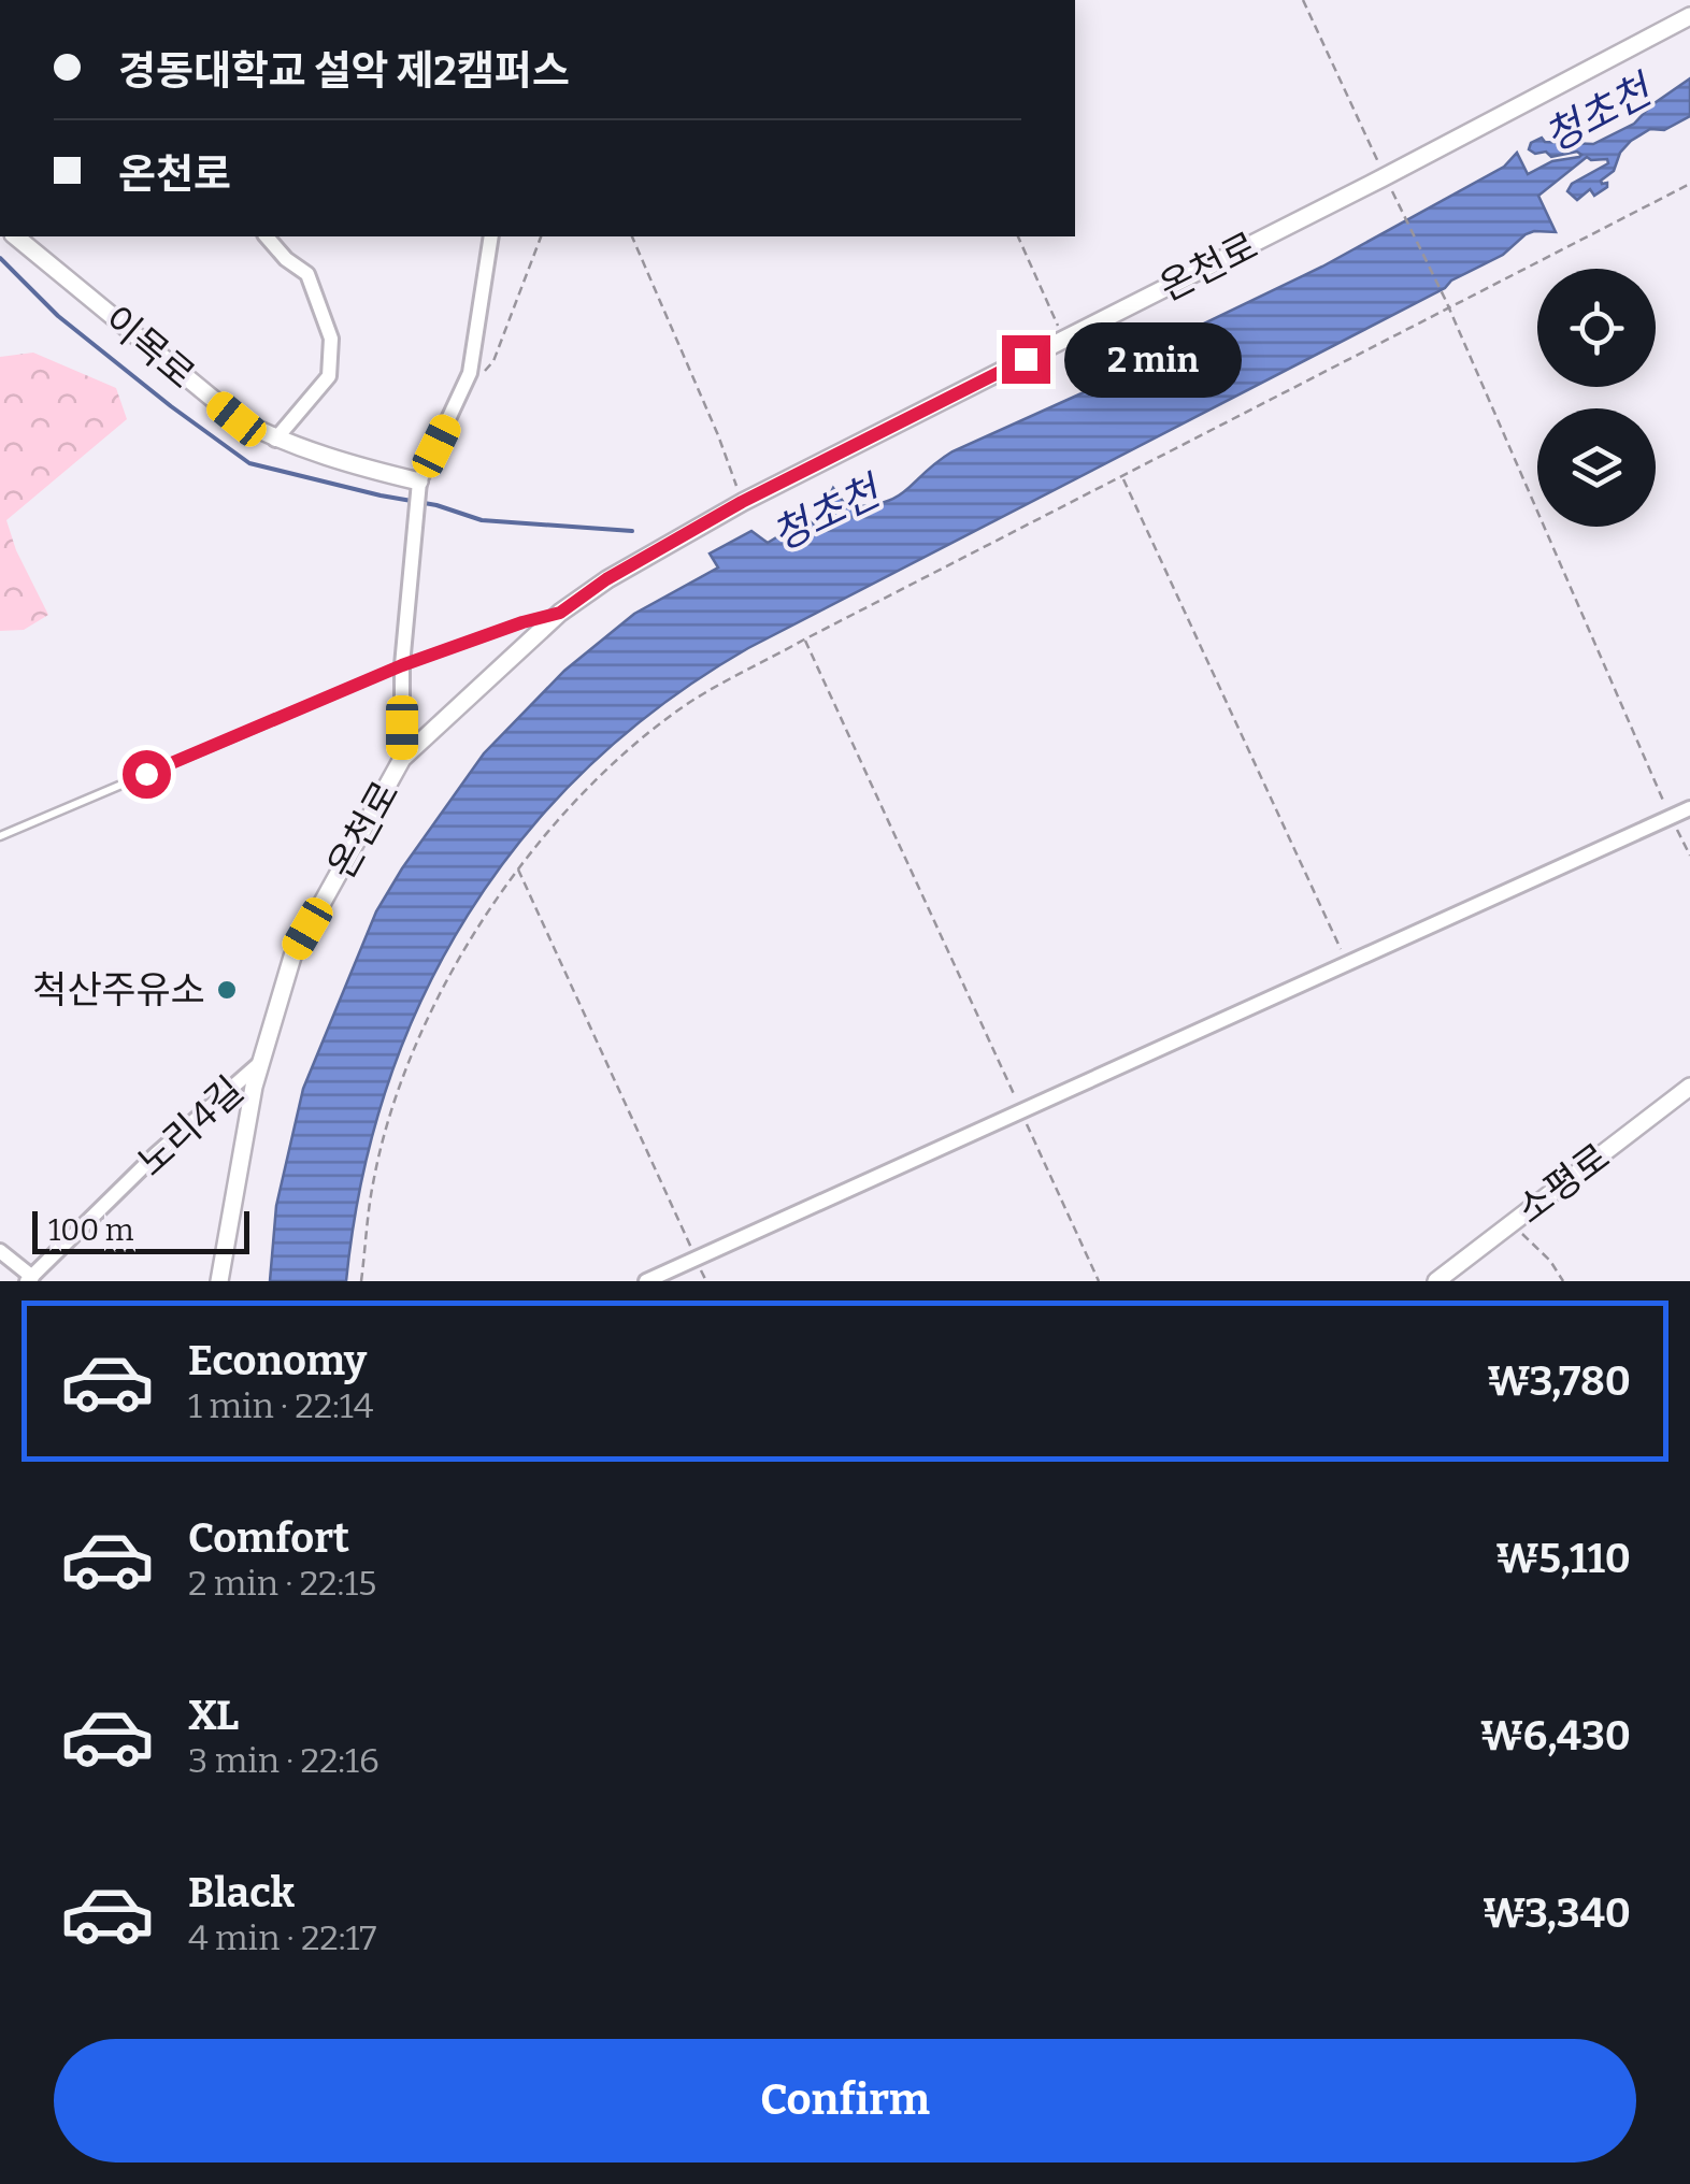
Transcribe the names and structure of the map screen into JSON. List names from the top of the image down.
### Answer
{
  "streets": {
    "street": [
      "온천로",
      "이목로",
      "노리4길",
      "소평로"
    ]
  },
  "crossings": [
    ["온천로", "노리4길"]
  ],
  "water": ["청초천"],
  "places": ["척산주유소"],
  "scale_bar": "100 m",
  "page": {
    "banner": ["경동대학교 설악 제2캠퍼스", "온천로"],
    "bubble": "2 min",
    "scale": "100 m",
    "list": [
      {
        "name": "Economy",
        "note": "1 min · 22:14",
        "value": "₩3,780"
      },
      {
        "name": "Comfort",
        "note": "2 min · 22:15",
        "value": "₩5,110"
      },
      {
        "name": "XL",
        "note": "3 min · 22:16",
        "value": "₩6,430"
      },
      {
        "name": "Black",
        "note": "4 min · 22:17",
        "value": "₩3,340"
      }
    ],
    "buttons": "Confirm"
  }
}
